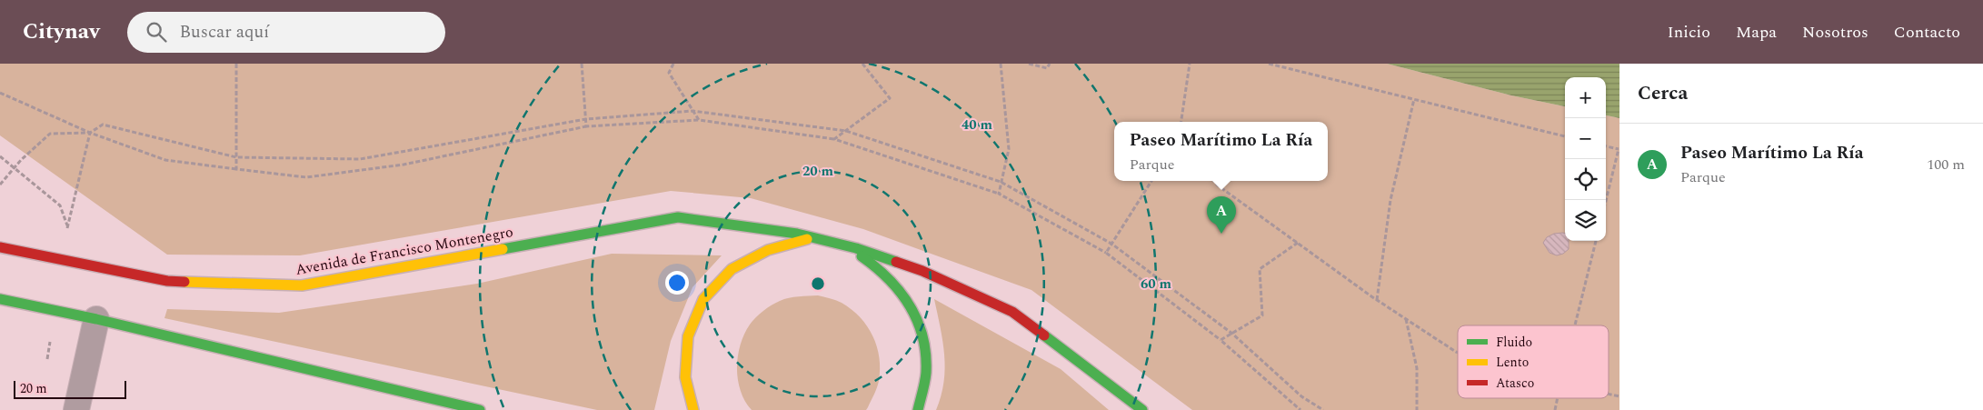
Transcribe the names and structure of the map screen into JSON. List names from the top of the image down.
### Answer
{
  "streets": {
    "street": ["Avenida de Francisco Montenegro"]
  },
  "legend": ["Fluido", "Lento", "Atasco"],
  "scale_bar": "20 m",
  "page": {
    "header": "Citynav",
    "search": "Buscar aquí",
    "nav": [
      "Inicio",
      "Mapa",
      "Nosotros",
      "Contacto"
    ],
    "heading": "Cerca",
    "map_buttons": ["+", "−"],
    "popup": ["Paseo Marítimo La Ría", "Parque"],
    "list": [
      {
        "mark": "A",
        "name": "Paseo Marítimo La Ría",
        "note": "Parque",
        "value": "100 m"
      }
    ],
    "pins": "A",
    "scale": "20 m"
  },
  "rings": ["40 m", "20 m", "60 m"]
}
